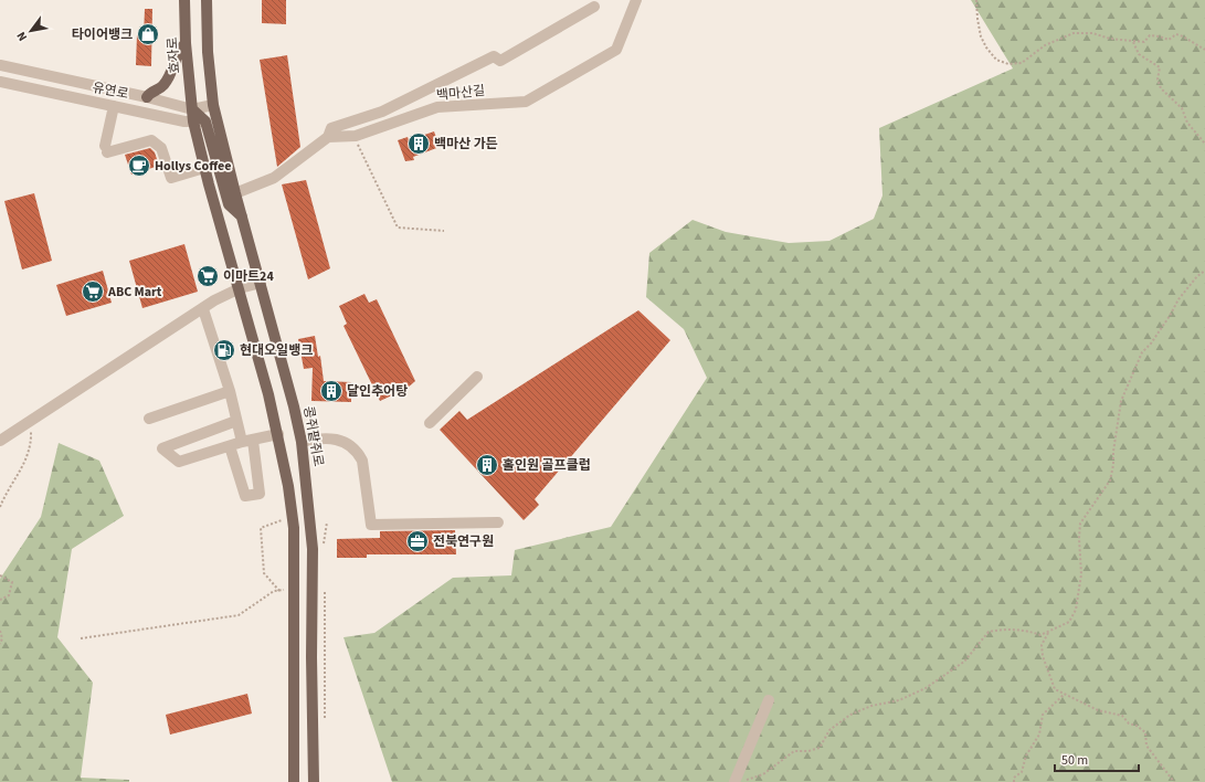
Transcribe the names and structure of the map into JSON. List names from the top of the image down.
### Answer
{
  "streets": {
    "main road": ["효자로", "콩쥐팥쥐로"],
    "street": ["유연로", "백마산길"]
  },
  "crossings": [
    ["효자로", "유연로"],
    ["유연로", "콩쥐팥쥐로"]
  ],
  "places": {
    "shop": ["타이어뱅크"],
    "building": ["백마산 가든", "달인추어탕", "홀인원 골프클럽"],
    "cafe": ["Hollys Coffee"],
    "supermarket": ["이마트24", "ABC Mart"],
    "fuel station": ["현대오일뱅크"],
    "office": ["전북연구원"]
  },
  "scale_bar": "50 m",
  "north": "bottom left"
}
